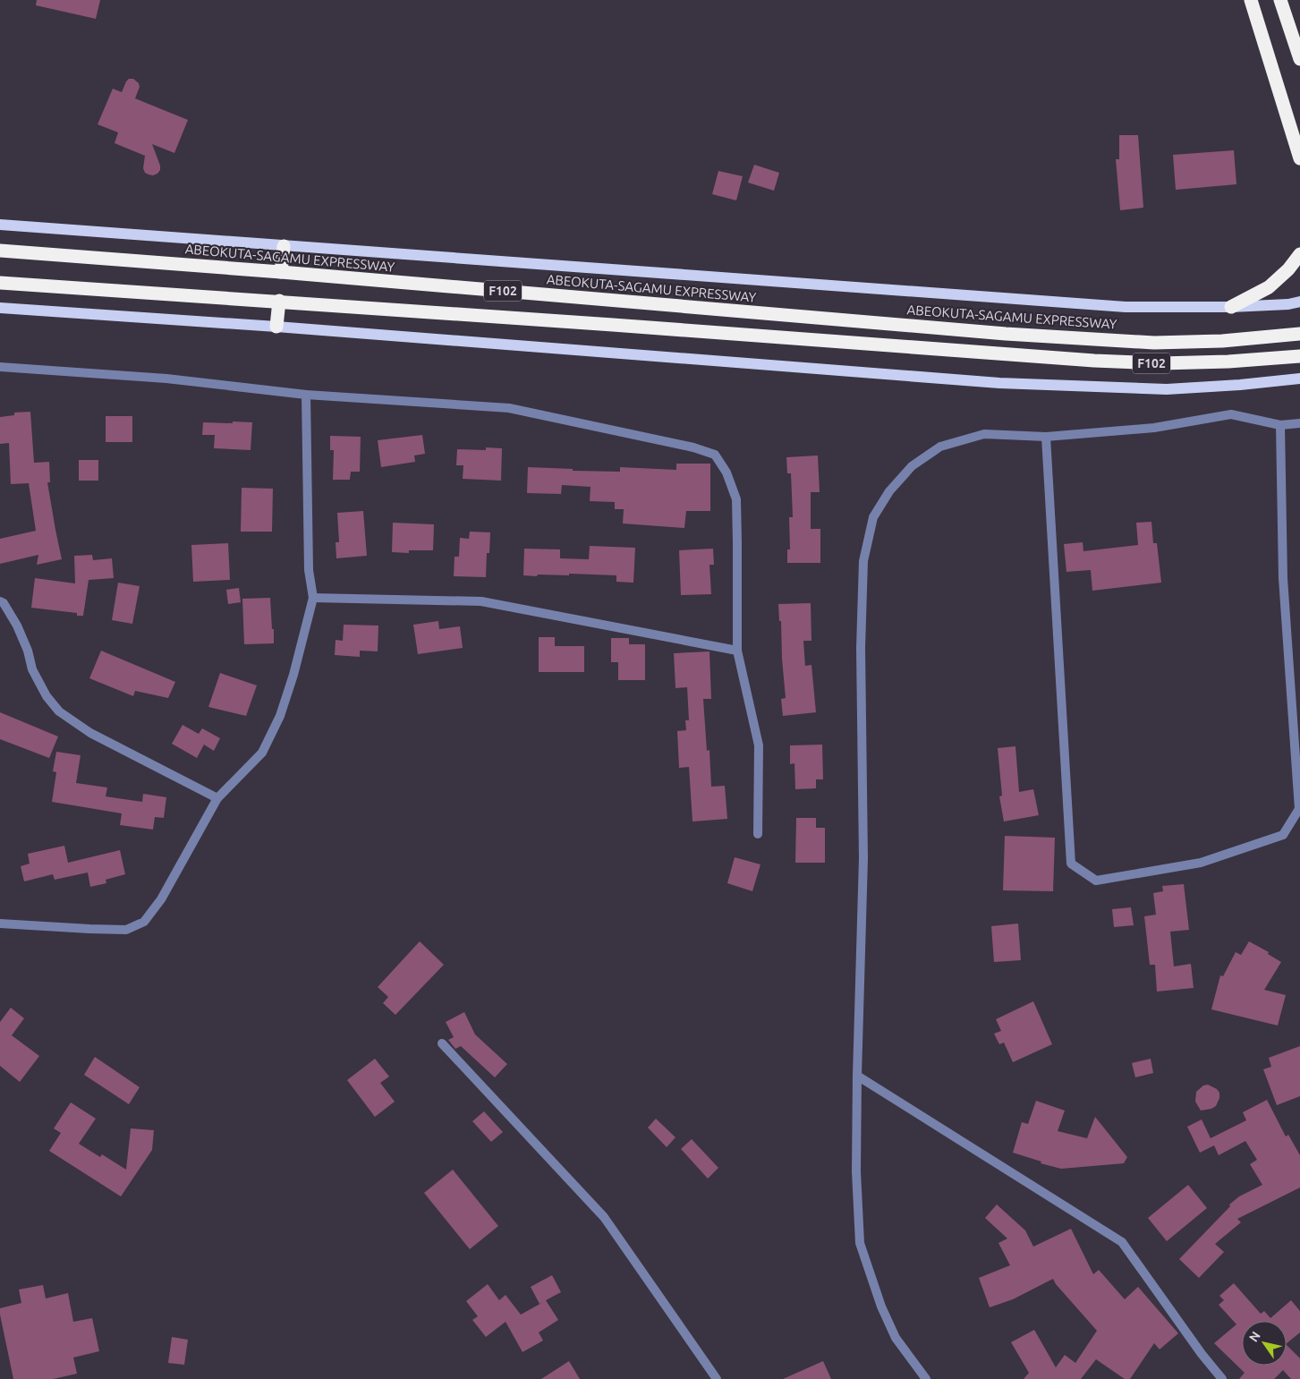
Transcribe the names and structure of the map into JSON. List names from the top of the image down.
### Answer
{
  "streets": {
    "highway": ["ABEOKUTA-SAGAMU EXPRESSWAY", "F102"]
  },
  "north": "top left"
}
